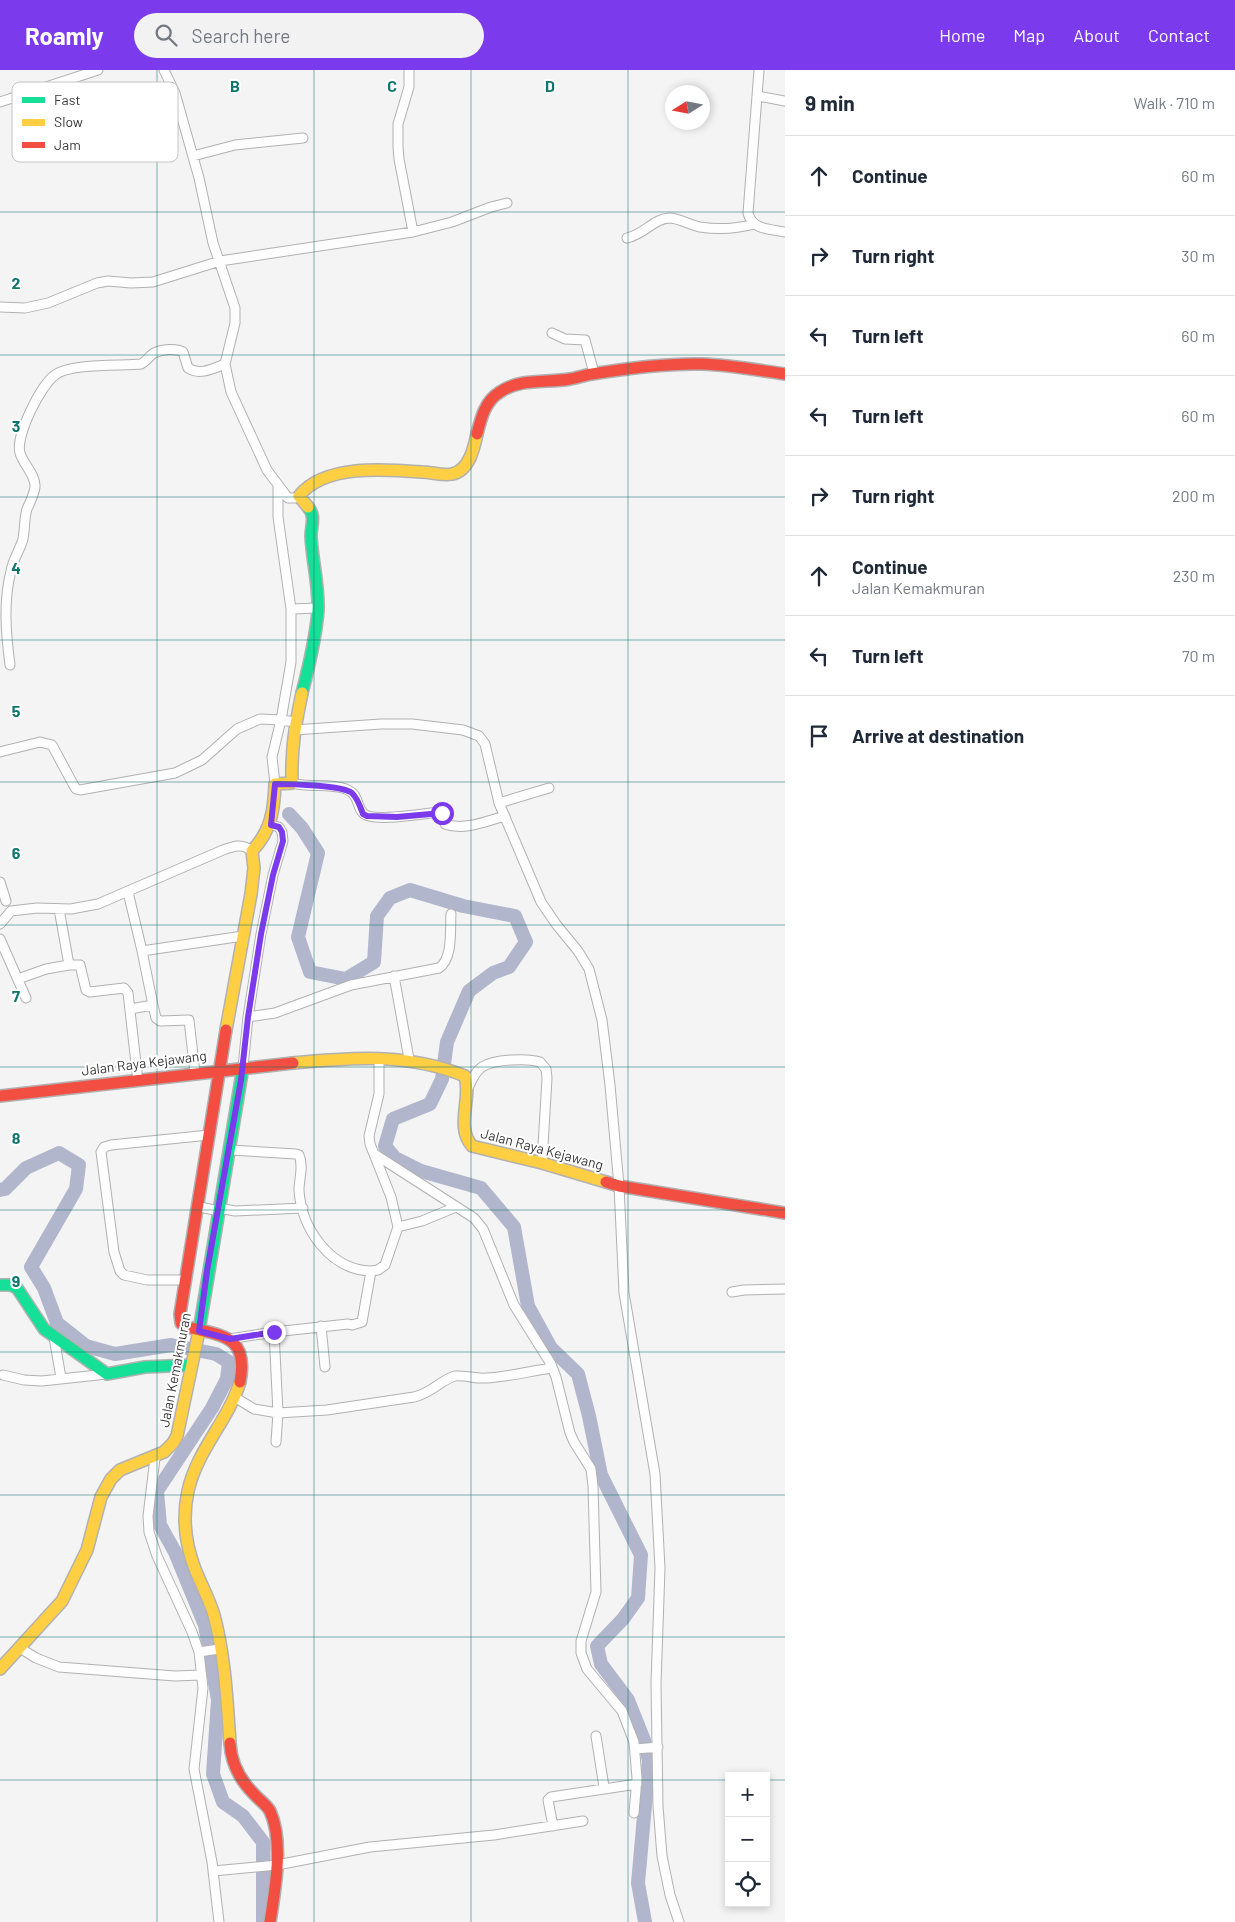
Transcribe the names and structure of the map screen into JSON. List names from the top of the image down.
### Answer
{
  "streets": {
    "street": ["Jalan Raya Kejawang", "Jalan Kemakmuran"]
  },
  "crossings": [
    ["Jalan Raya Kejawang", "Jalan Kemakmuran"]
  ],
  "legend": ["Fast", "Slow", "Jam"],
  "north": "left",
  "page": {
    "header": "Roamly",
    "search": "Search here",
    "nav": [
      "Home",
      "Map",
      "About",
      "Contact"
    ],
    "heading": ["9 min", "Walk · 710 m"],
    "list": [
      ["Continue", "60 m"],
      ["Turn right", "30 m"],
      ["Turn left", "60 m"],
      ["Turn left", "60 m"],
      ["Turn right", "200 m"],
      ["Continue", "Jalan Kemakmuran", "230 m"],
      ["Turn left", "70 m"],
      "Arrive at destination"
    ],
    "map_buttons": ["+", "−"]
  },
  "grid": {
    "columns": ["B", "C", "D"],
    "rows": [
      "2",
      "3",
      "4",
      "5",
      "6",
      "7",
      "8",
      "9"
    ]
  }
}
